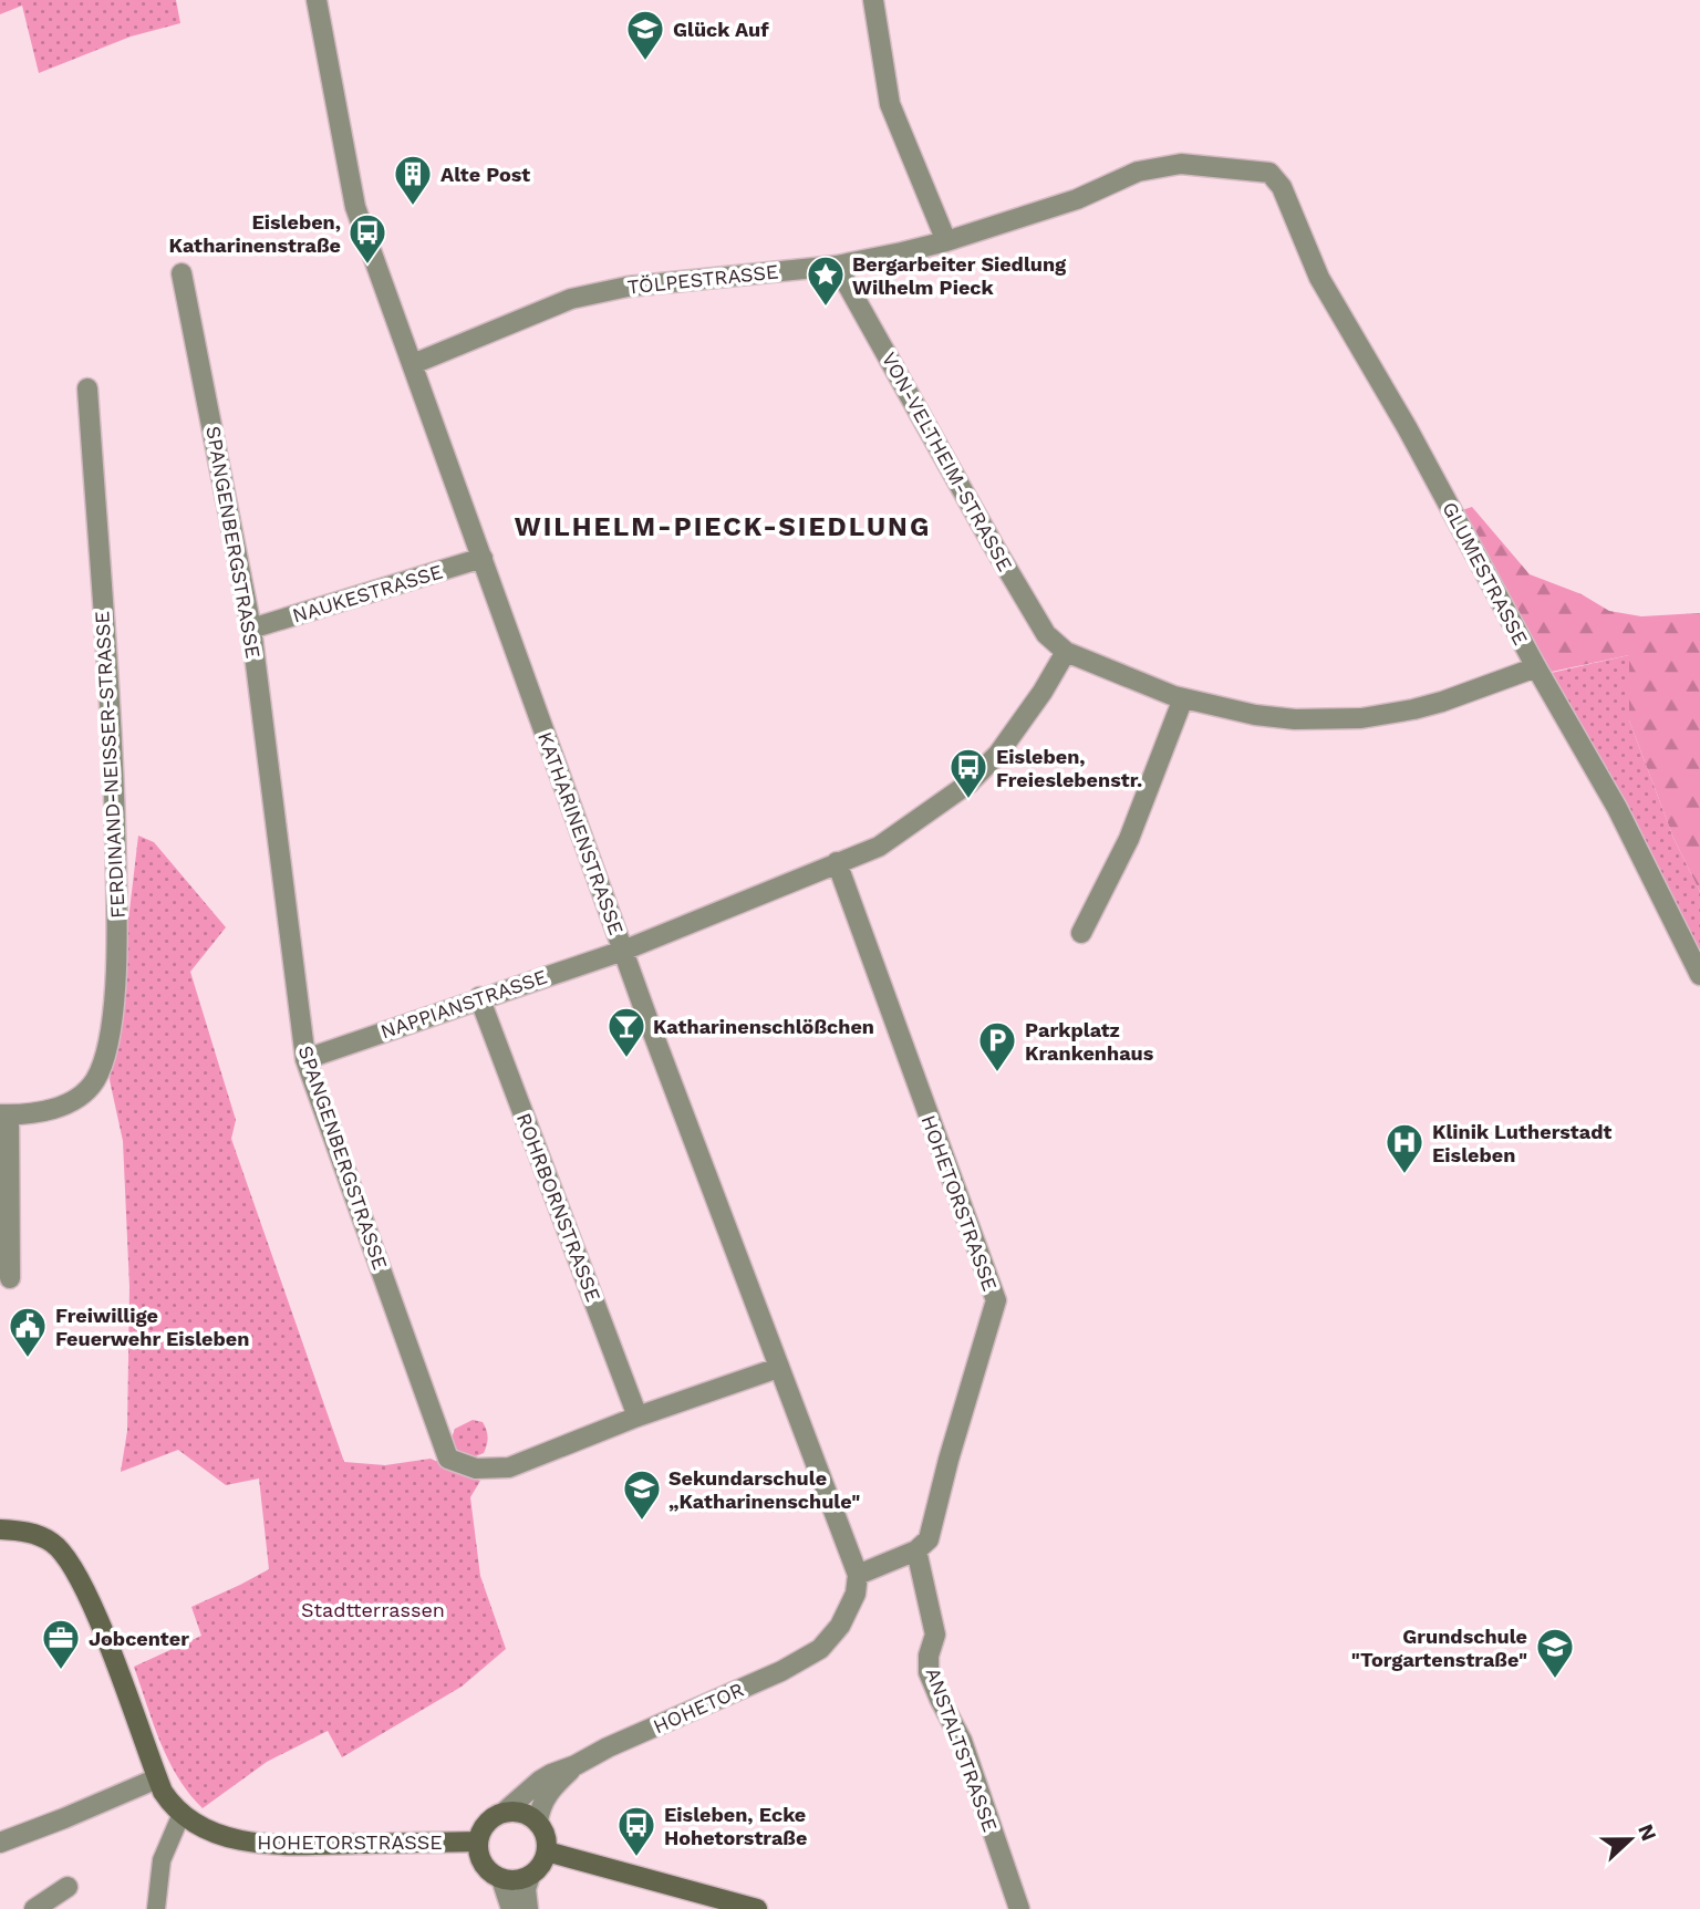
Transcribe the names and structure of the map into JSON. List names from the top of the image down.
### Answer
{
  "streets": {
    "main road": ["HOHETORSTRASSE"],
    "street": [
      "TÖLPESTRASSE",
      "VON-VELTHEIM-STRASSE",
      "SPANGENBERGSTRASSE",
      "GLUMESTRASSE",
      "NAUKESTRASSE",
      "FERDINAND-NEISSER-STRASSE",
      "KATHARINENSTRASSE",
      "NAPPIANSTRASSE",
      "ROHRBORNSTRASSE",
      "HOHETOR",
      "ANSTALTSTRASSE"
    ]
  },
  "crossings": [
    ["TÖLPESTRASSE", "VON-VELTHEIM-STRASSE"],
    ["TÖLPESTRASSE", "GLUMESTRASSE"],
    ["TÖLPESTRASSE", "KATHARINENSTRASSE"],
    ["VON-VELTHEIM-STRASSE", "NAPPIANSTRASSE"],
    ["SPANGENBERGSTRASSE", "NAUKESTRASSE"],
    ["SPANGENBERGSTRASSE", "KATHARINENSTRASSE"],
    ["SPANGENBERGSTRASSE", "NAPPIANSTRASSE"],
    ["SPANGENBERGSTRASSE", "ROHRBORNSTRASSE"],
    ["NAUKESTRASSE", "KATHARINENSTRASSE"],
    ["KATHARINENSTRASSE", "NAPPIANSTRASSE"],
    ["KATHARINENSTRASSE", "HOHETOR"],
    ["NAPPIANSTRASSE", "HOHETORSTRASSE"],
    ["NAPPIANSTRASSE", "ROHRBORNSTRASSE"],
    ["HOHETORSTRASSE", "HOHETOR"],
    ["HOHETORSTRASSE", "ANSTALTSTRASSE"]
  ],
  "districts": ["WILHELM-PIECK-SIEDLUNG"],
  "parks": ["Stadtterrassen"],
  "places": {
    "school or university": ["Glück Auf", "Sekundarschule „Katharinenschule\"", "Grundschule \"Torgartenstraße\""],
    "building": ["Alte Post"],
    "bus stop": ["Eisleben, Katharinenstraße", "Eisleben, Freieslebenstr.", "Eisleben, Ecke Hohetorstraße"],
    "place": ["Bergarbeiter Siedlung Wilhelm Pieck"],
    "bar": ["Katharinenschlößchen"],
    "parking": ["Parkplatz Krankenhaus"],
    "hospital": ["Klinik Lutherstadt Eisleben"],
    "public building": ["Freiwillige Feuerwehr Eisleben"],
    "office": ["Jobcenter"]
  },
  "north": "right"
}
